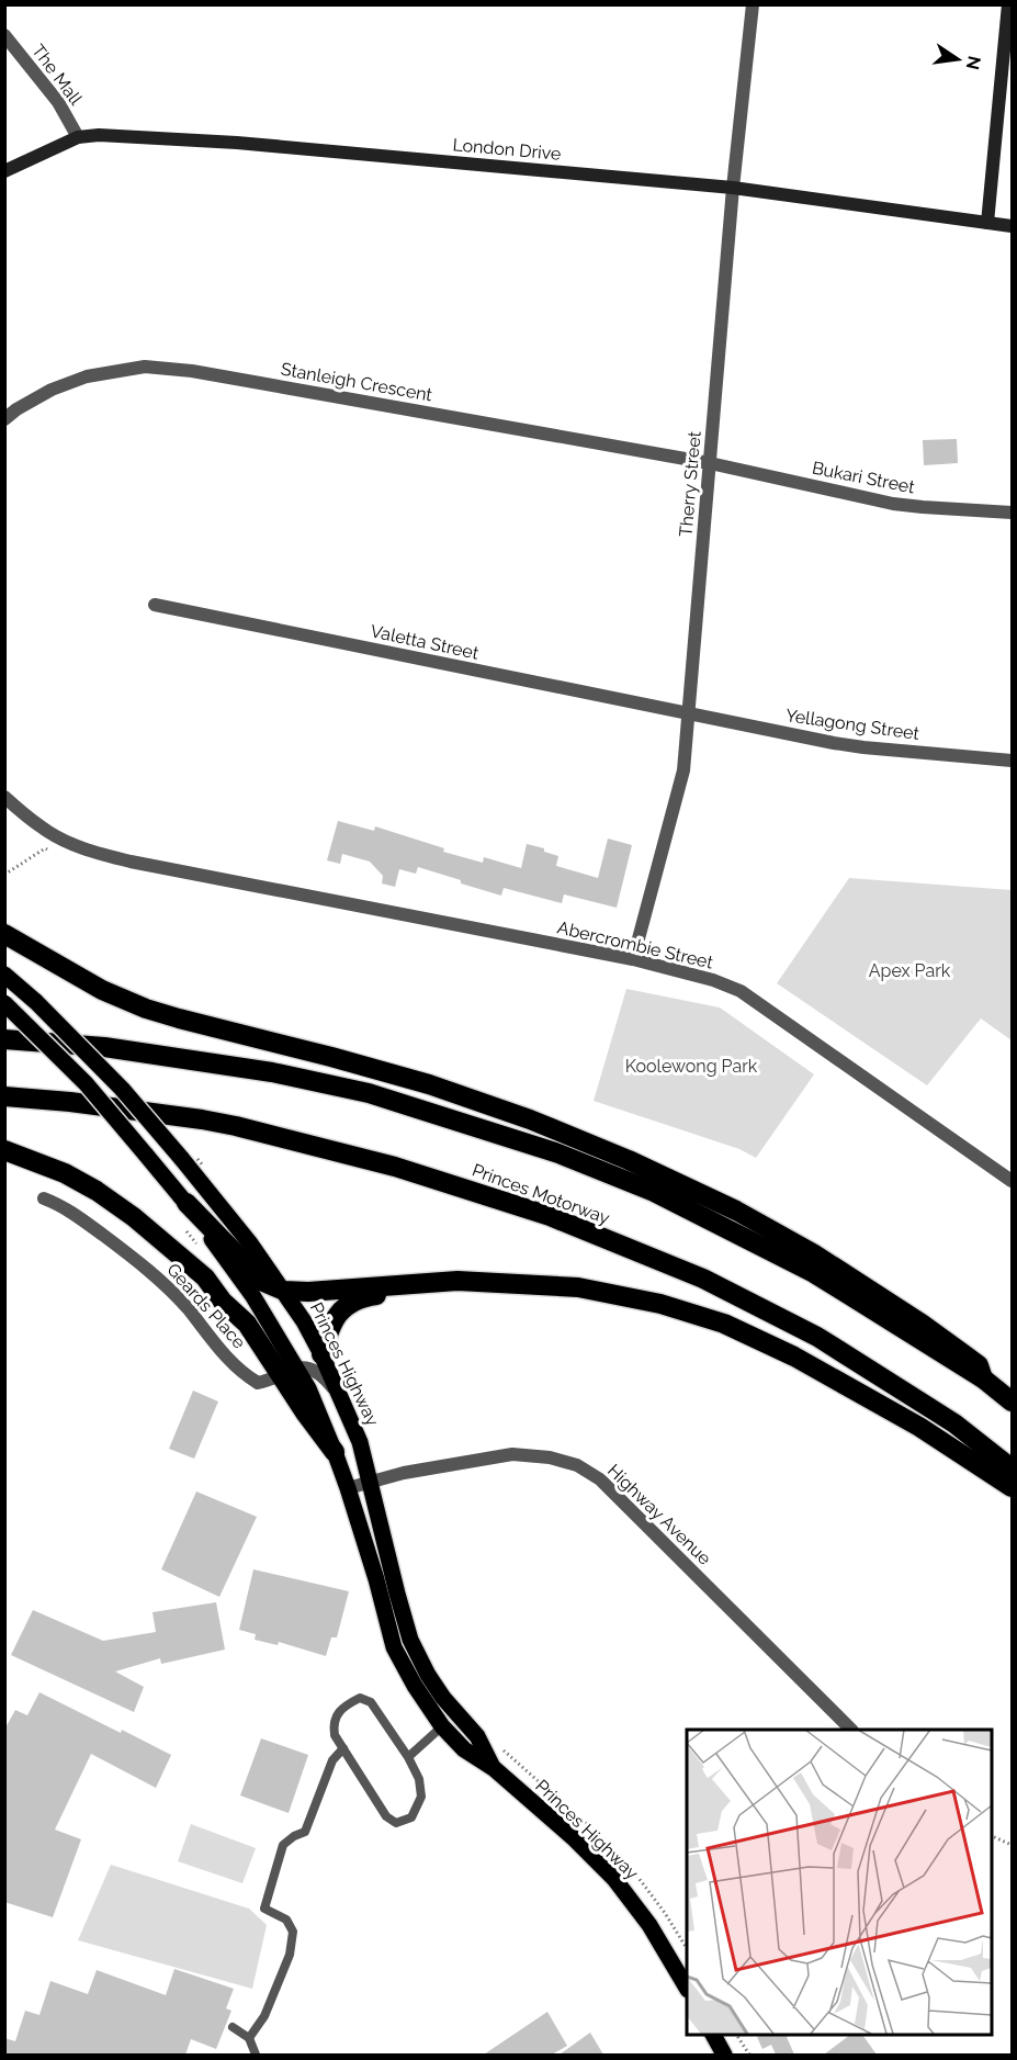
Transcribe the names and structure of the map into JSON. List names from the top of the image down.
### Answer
{
  "streets": {
    "highway": ["Princes Motorway"],
    "main road": ["Princes Highway"],
    "street": [
      "The Mall",
      "London Drive",
      "Stanleigh Crescent",
      "Bukari Street",
      "Therry Street",
      "Valetta Street",
      "Yellagong Street",
      "Abercrombie Street",
      "Geards Place",
      "Highway Avenue"
    ]
  },
  "crossings": [
    ["The Mall", "London Drive"],
    ["London Drive", "Therry Street"],
    ["Stanleigh Crescent", "Bukari Street"],
    ["Stanleigh Crescent", "Therry Street"],
    ["Bukari Street", "Therry Street"],
    ["Therry Street", "Valetta Street"],
    ["Therry Street", "Yellagong Street"],
    ["Therry Street", "Abercrombie Street"],
    ["Valetta Street", "Yellagong Street"],
    ["Geards Place", "Princes Highway"],
    ["Princes Highway", "Highway Avenue"]
  ],
  "parks": ["Apex Park", "Koolewong Park"],
  "north": "right"
}
